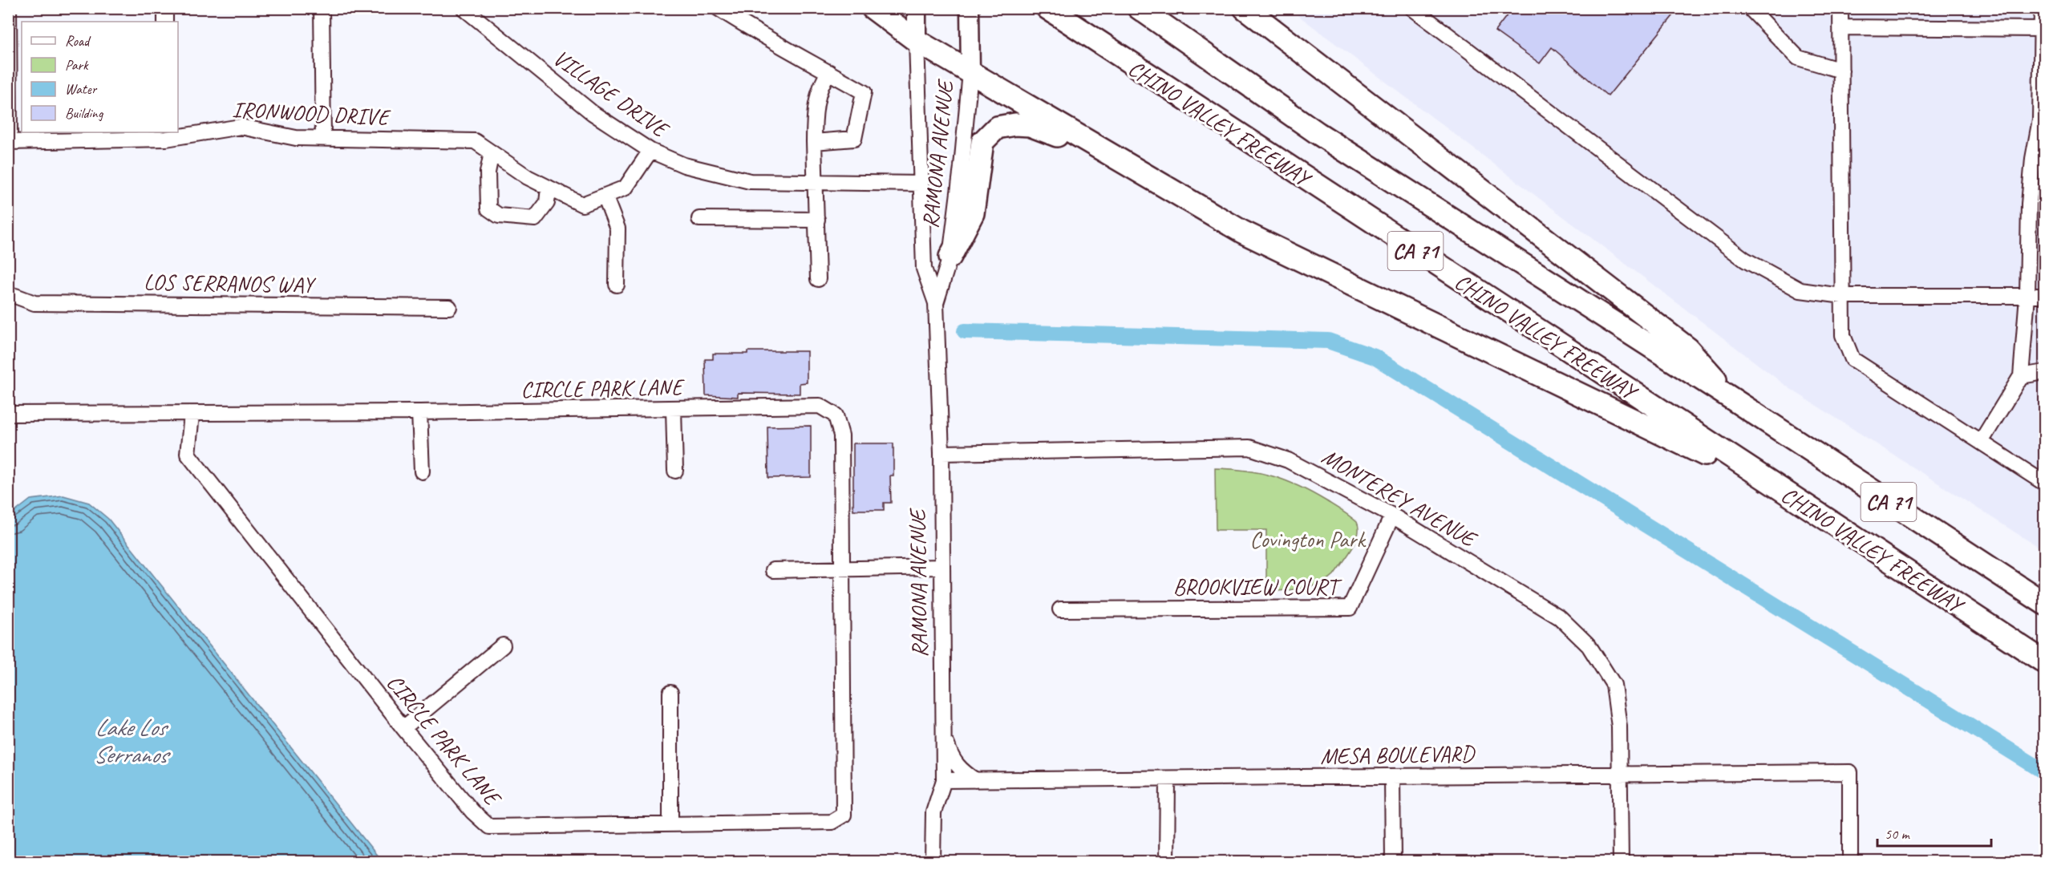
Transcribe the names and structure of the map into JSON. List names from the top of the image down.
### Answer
{
  "streets": {
    "highway": ["CHINO VALLEY FREEWAY", "CA 71"],
    "main road": ["RAMONA AVENUE"],
    "street": [
      "VILLAGE DRIVE",
      "IRONWOOD DRIVE",
      "LOS SERRANOS WAY",
      "CIRCLE PARK LANE",
      "MONTEREY AVENUE",
      "BROOKVIEW COURT",
      "MESA BOULEVARD"
    ]
  },
  "crossings": [
    ["VILLAGE DRIVE", "IRONWOOD DRIVE"],
    ["VILLAGE DRIVE", "RAMONA AVENUE"],
    ["RAMONA AVENUE", "MONTEREY AVENUE"],
    ["RAMONA AVENUE", "MESA BOULEVARD"],
    ["MONTEREY AVENUE", "BROOKVIEW COURT"],
    ["MONTEREY AVENUE", "MESA BOULEVARD"]
  ],
  "water": ["Lake Los Serranos"],
  "parks": ["Covington Park"],
  "legend": [
    "Road",
    "Park",
    "Water",
    "Building"
  ],
  "scale_bar": "50 m"
}
